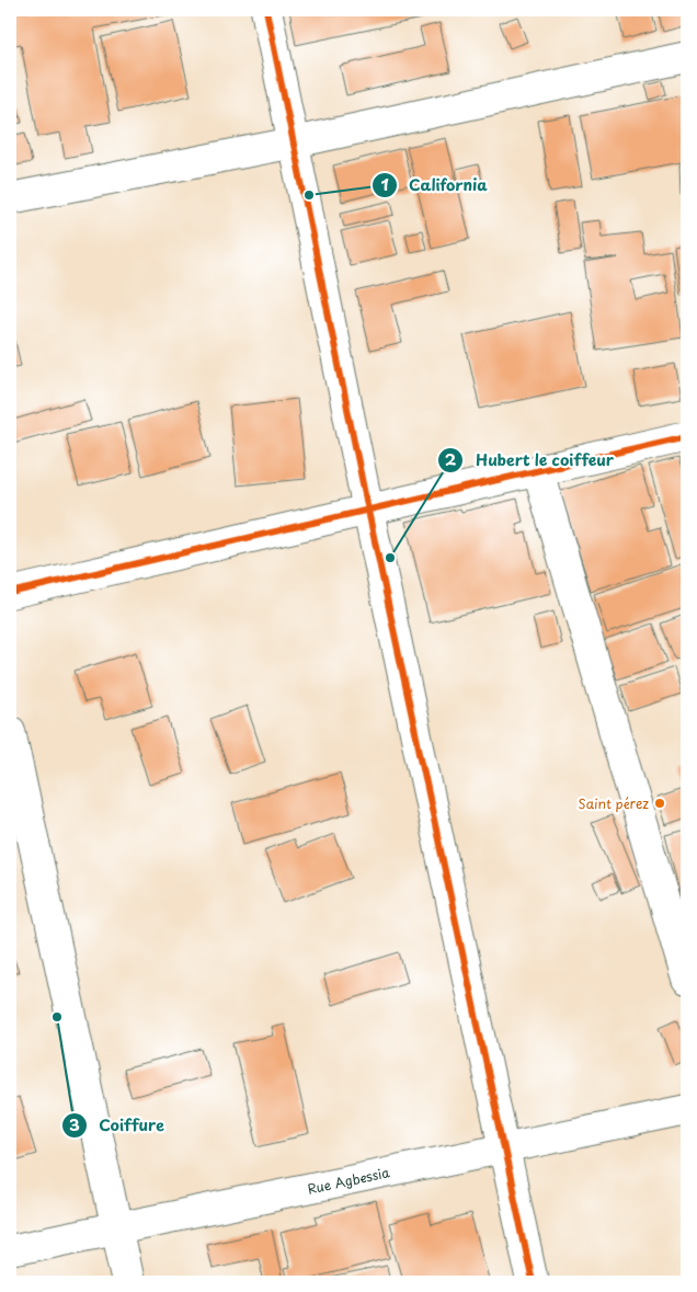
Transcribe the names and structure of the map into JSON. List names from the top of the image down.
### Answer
{
  "streets": {
    "street": ["Rue Agbessia"]
  },
  "places": [
    "California",
    "Hubert le coiffeur",
    "Saint pérez",
    "Coiffure"
  ]
}
